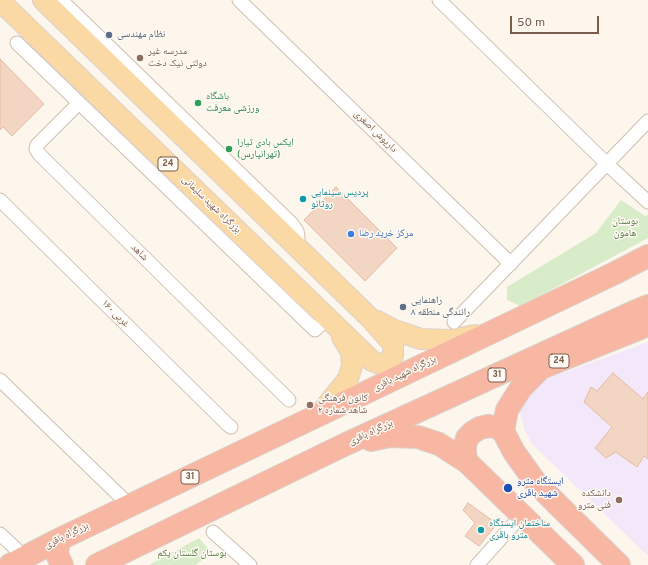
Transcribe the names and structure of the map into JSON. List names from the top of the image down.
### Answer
{
  "streets": {
    "highway": [
      "24",
      "بزرگراه شهید باقری",
      "31",
      "بزرگراه باقری"
    ],
    "main road": ["بزرگراه شهید سلیمانی"],
    "street": ["داریوش اصغری", "شاهد", "۱۶۰ غربی"]
  },
  "crossings": [
    ["24", "بزرگراه شهید سلیمانی"],
    ["24", "بزرگراه شهید باقری"],
    ["24", "بزرگراه باقری"],
    ["بزرگراه شهید باقری", "31"],
    ["بزرگراه شهید باقری", "بزرگراه باقری"]
  ],
  "parks": ["بوستان هامون", "بوستان گلستان یکم"],
  "places": [
    "نظام مهندسی",
    "مدرسه غیر دولتی نیک دخت",
    "باشگاه ورزشی معرفت",
    "ایکس بادی تیارا (تهرانپارس)",
    "پردیس سینمایی روتانو",
    "مرکز خرید رضا",
    "راهنمایی رانندگی منطقه ۸",
    "کانون فرهنگی شاهد شماره ۲",
    "ایستگاه مترو شهید باقری",
    "دانشکده فنی مترو",
    "ساختمان ایستگاه مترو باقری"
  ],
  "scale_bar": "50 m"
}
